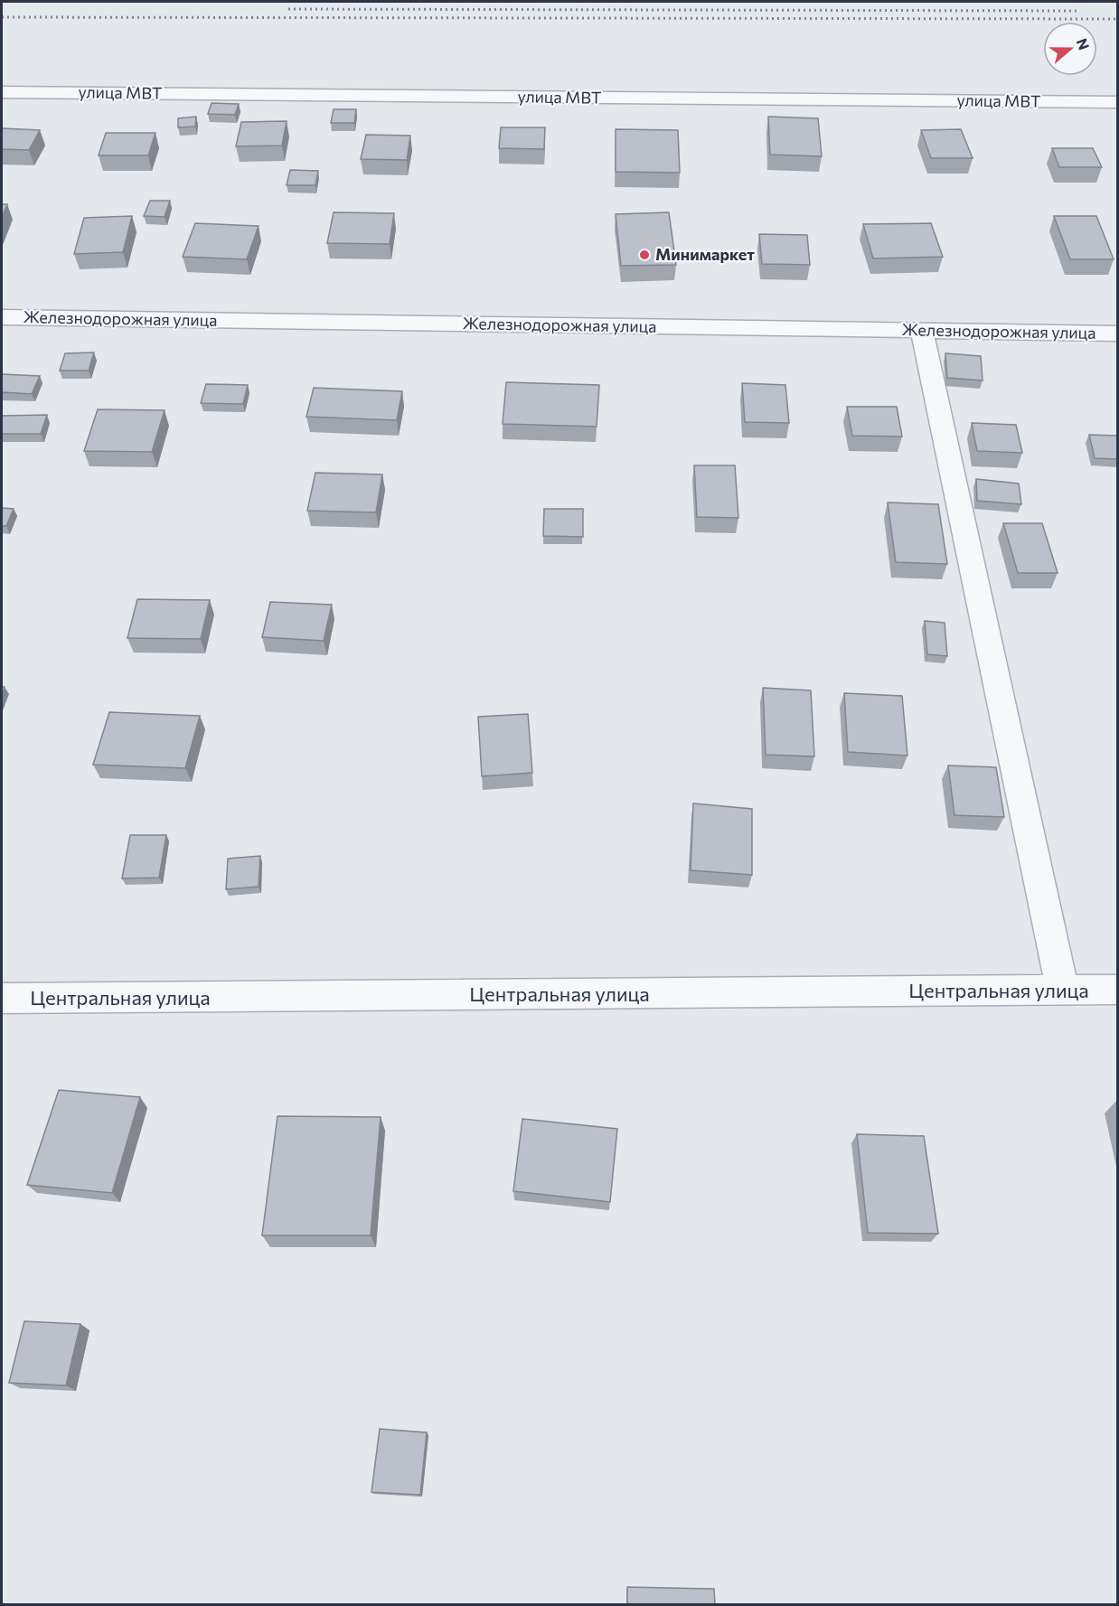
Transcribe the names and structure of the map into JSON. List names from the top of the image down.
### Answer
{
  "streets": {
    "street": ["улица МВТ", "Железнодорожная улица", "Центральная улица"]
  },
  "places": ["Минимаркет"],
  "north": "right"
}
